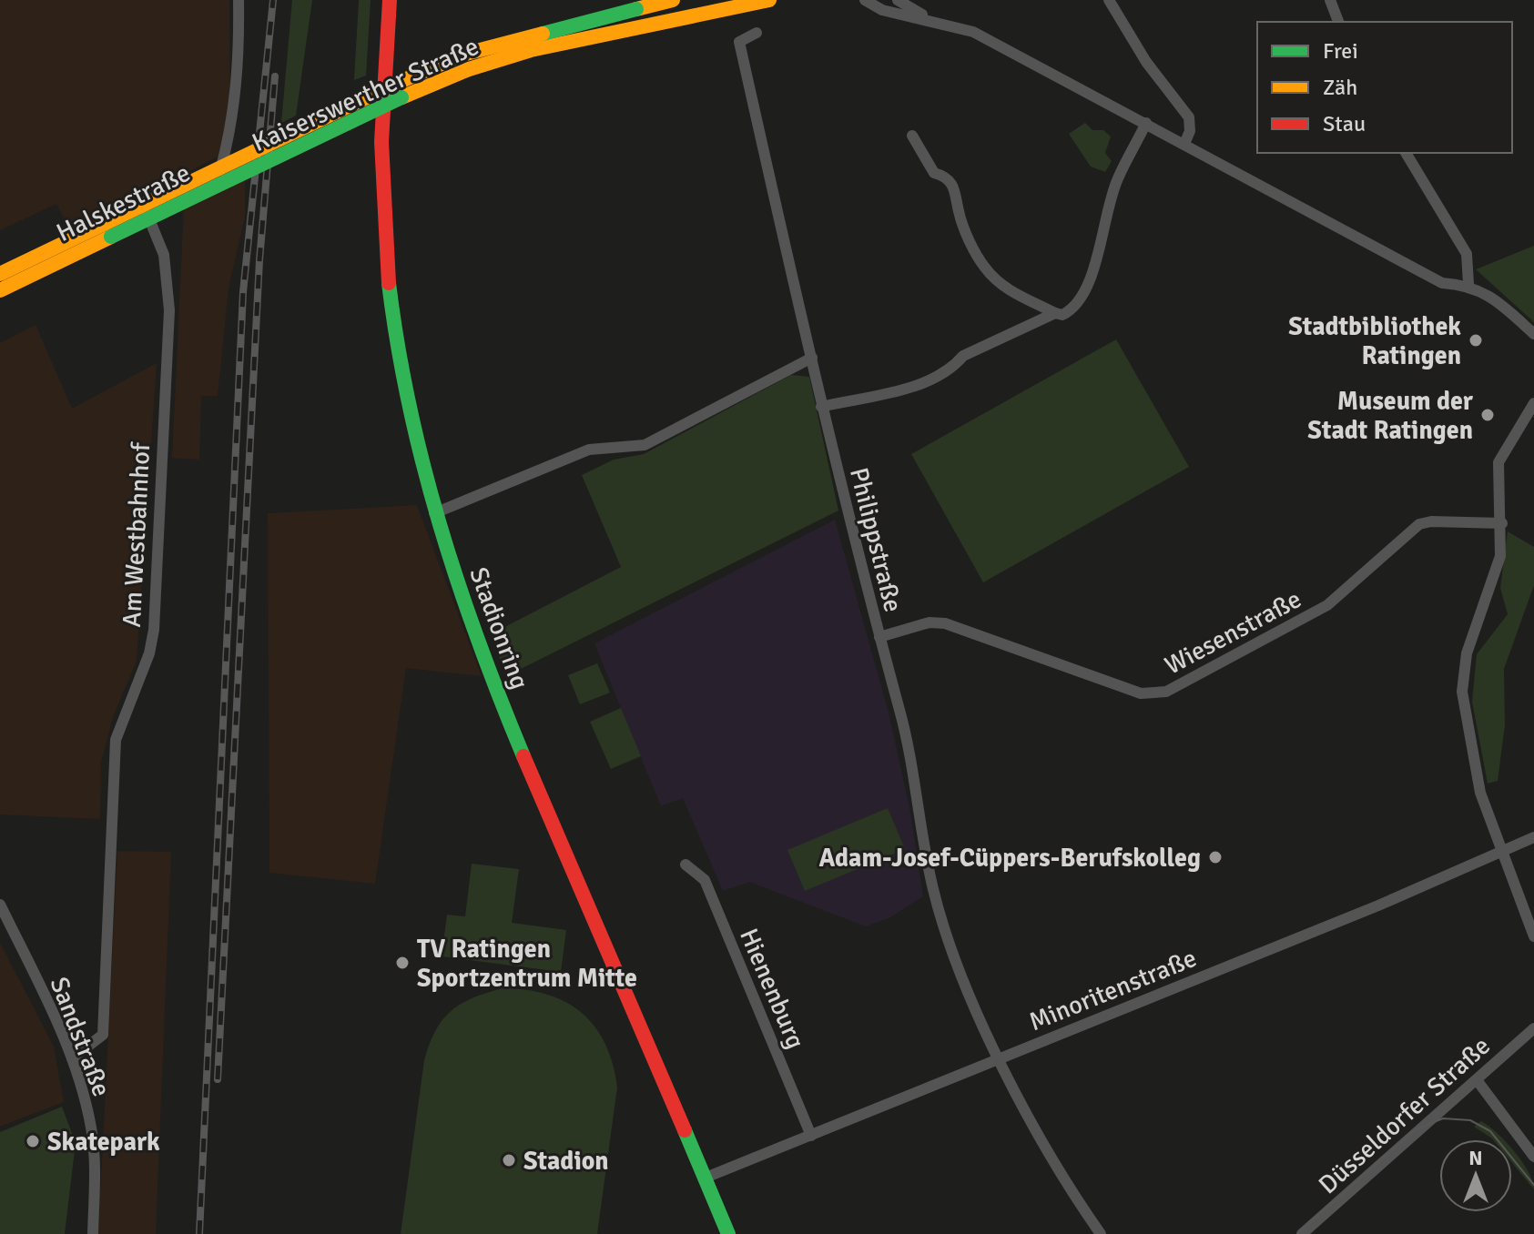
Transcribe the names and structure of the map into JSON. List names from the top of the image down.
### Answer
{
  "streets": {
    "main road": ["Kaiserswerther Straße", "Stadionring"],
    "street": [
      "Halskestraße",
      "Am Westbahnhof",
      "Philippstraße",
      "Wiesenstraße",
      "Hienenburg",
      "Minoritenstraße",
      "Sandstraße",
      "Düsseldorfer Straße"
    ]
  },
  "crossings": [
    ["Kaiserswerther Straße", "Halskestraße"],
    ["Halskestraße", "Am Westbahnhof"],
    ["Am Westbahnhof", "Sandstraße"],
    ["Philippstraße", "Wiesenstraße"],
    ["Philippstraße", "Minoritenstraße"],
    ["Stadionring", "Minoritenstraße"],
    ["Hienenburg", "Minoritenstraße"]
  ],
  "places": [
    "Stadtbibliothek Ratingen",
    "Museum der Stadt Ratingen",
    "Adam-Josef-Cüppers-Berufskolleg",
    "TV Ratingen Sportzentrum Mitte",
    "Skatepark",
    "Stadion"
  ],
  "legend": ["Frei", "Zäh", "Stau"],
  "north": "top"
}
